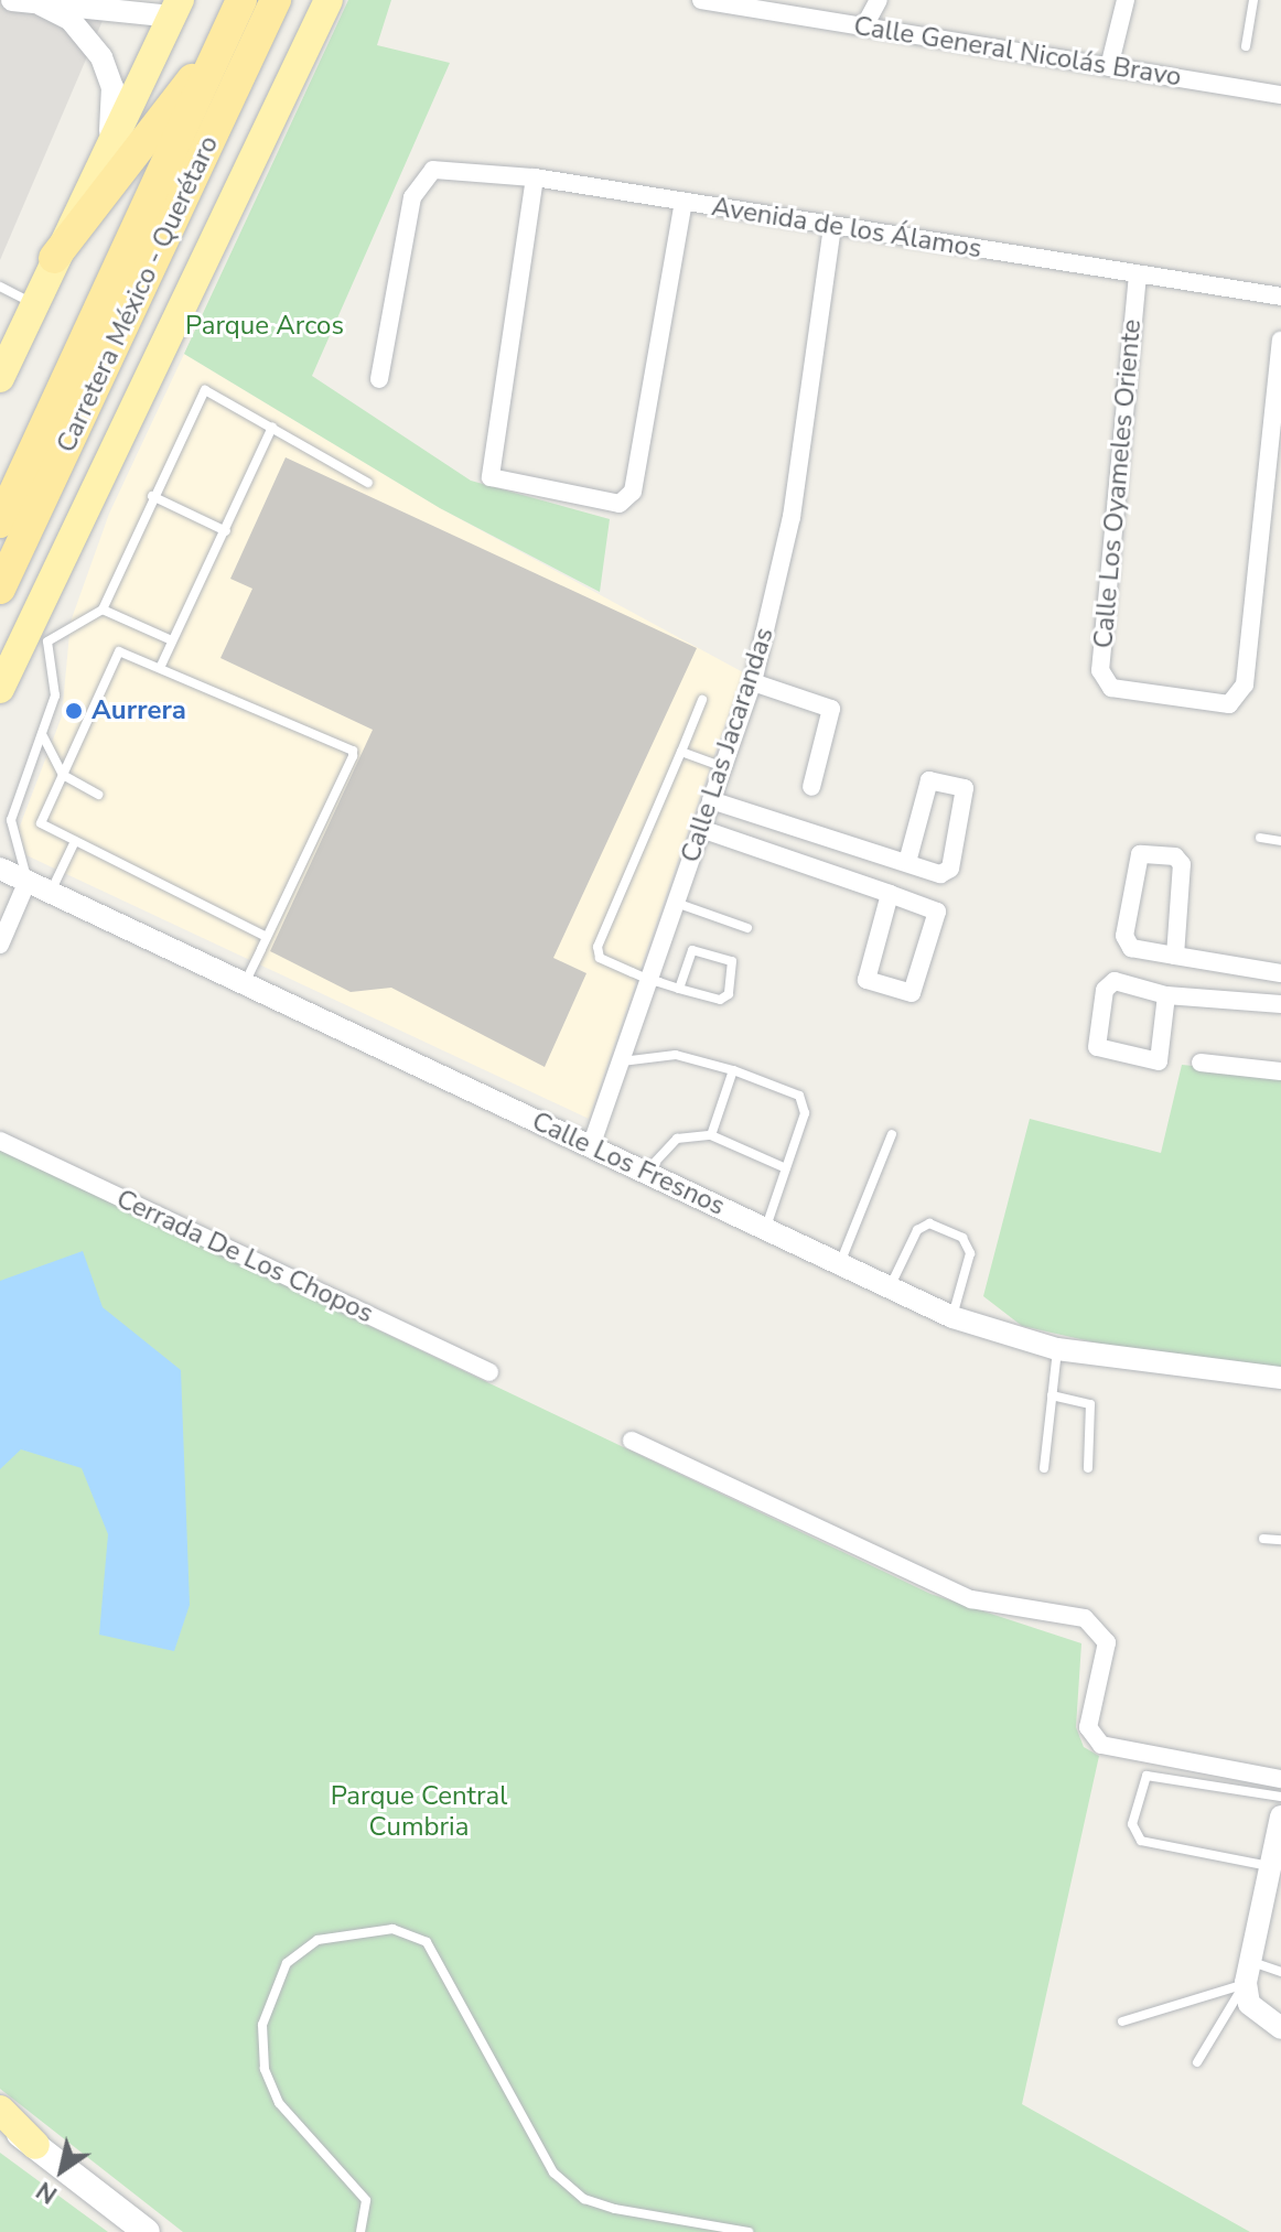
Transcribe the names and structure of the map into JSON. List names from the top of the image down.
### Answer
{
  "streets": {
    "highway": ["Carretera México - Querétaro"],
    "street": [
      "Calle General Nicolás Bravo",
      "Avenida de los Álamos",
      "Calle Los Oyameles Oriente",
      "Calle Las Jacarandas",
      "Calle Los Fresnos",
      "Cerrada De Los Chopos"
    ]
  },
  "crossings": [
    ["Avenida de los Álamos", "Calle Los Oyameles Oriente"],
    ["Avenida de los Álamos", "Calle Las Jacarandas"],
    ["Calle Las Jacarandas", "Calle Los Fresnos"]
  ],
  "parks": ["Parque Arcos", "Parque Central Cumbria"],
  "places": ["Aurrera"],
  "north": "bottom left"
}
